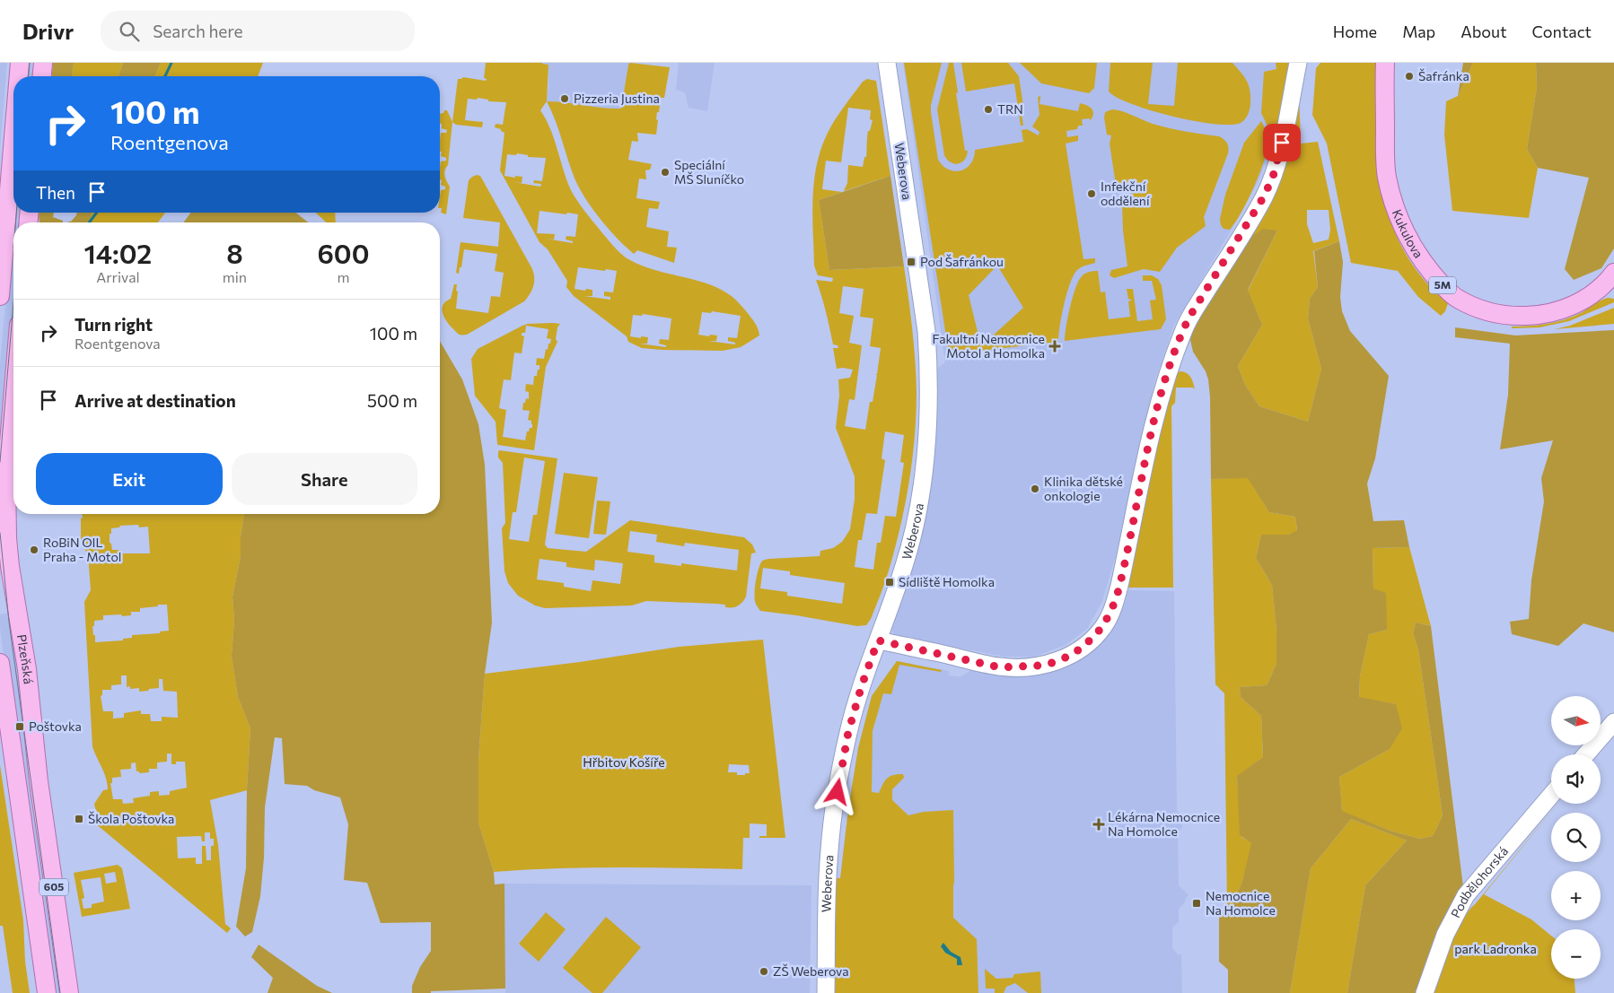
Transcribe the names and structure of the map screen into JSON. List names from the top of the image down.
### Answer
{
  "streets": {
    "main road": [
      "Kukulova",
      "5M",
      "Plzeňská",
      "605"
    ],
    "street": ["Weberova", "Podbělohorská"]
  },
  "parks": ["Hřbitov Košíře", "park Ladronka"],
  "places": {
    "other": [
      "Šafránka",
      "Pizzeria Justina",
      "TRN",
      "Speciální MŠ Sluníčko",
      "Infekční oddělení",
      "Klinika dětské onkologie",
      "RoBiN OIL Praha - Motol",
      "ZŠ Weberova"
    ],
    "transit": [
      "Pod Šafránkou",
      "Sídliště Homolka",
      "Poštovka",
      "Škola Poštovka",
      "Nemocnice Na Homolce"
    ],
    "health": ["Fakultní Nemocnice Motol a Homolka", "Lékárna Nemocnice Na Homolce"]
  },
  "north": "right",
  "page": {
    "header": "Drivr",
    "search": "Search here",
    "nav": [
      "Home",
      "Map",
      "About",
      "Contact"
    ],
    "turn": ["100 m", "Roentgenova"],
    "then": "Then",
    "eta": [
      "14:02",
      "Arrival",
      "8",
      "min",
      "600",
      "m"
    ],
    "list": [
      {
        "name": "Turn right",
        "note": "Roentgenova",
        "value": "100 m"
      },
      {
        "name": "Arrive at destination",
        "value": "500 m"
      }
    ],
    "buttons": ["Exit", "Share"],
    "map_buttons": ["+", "−"]
  }
}
